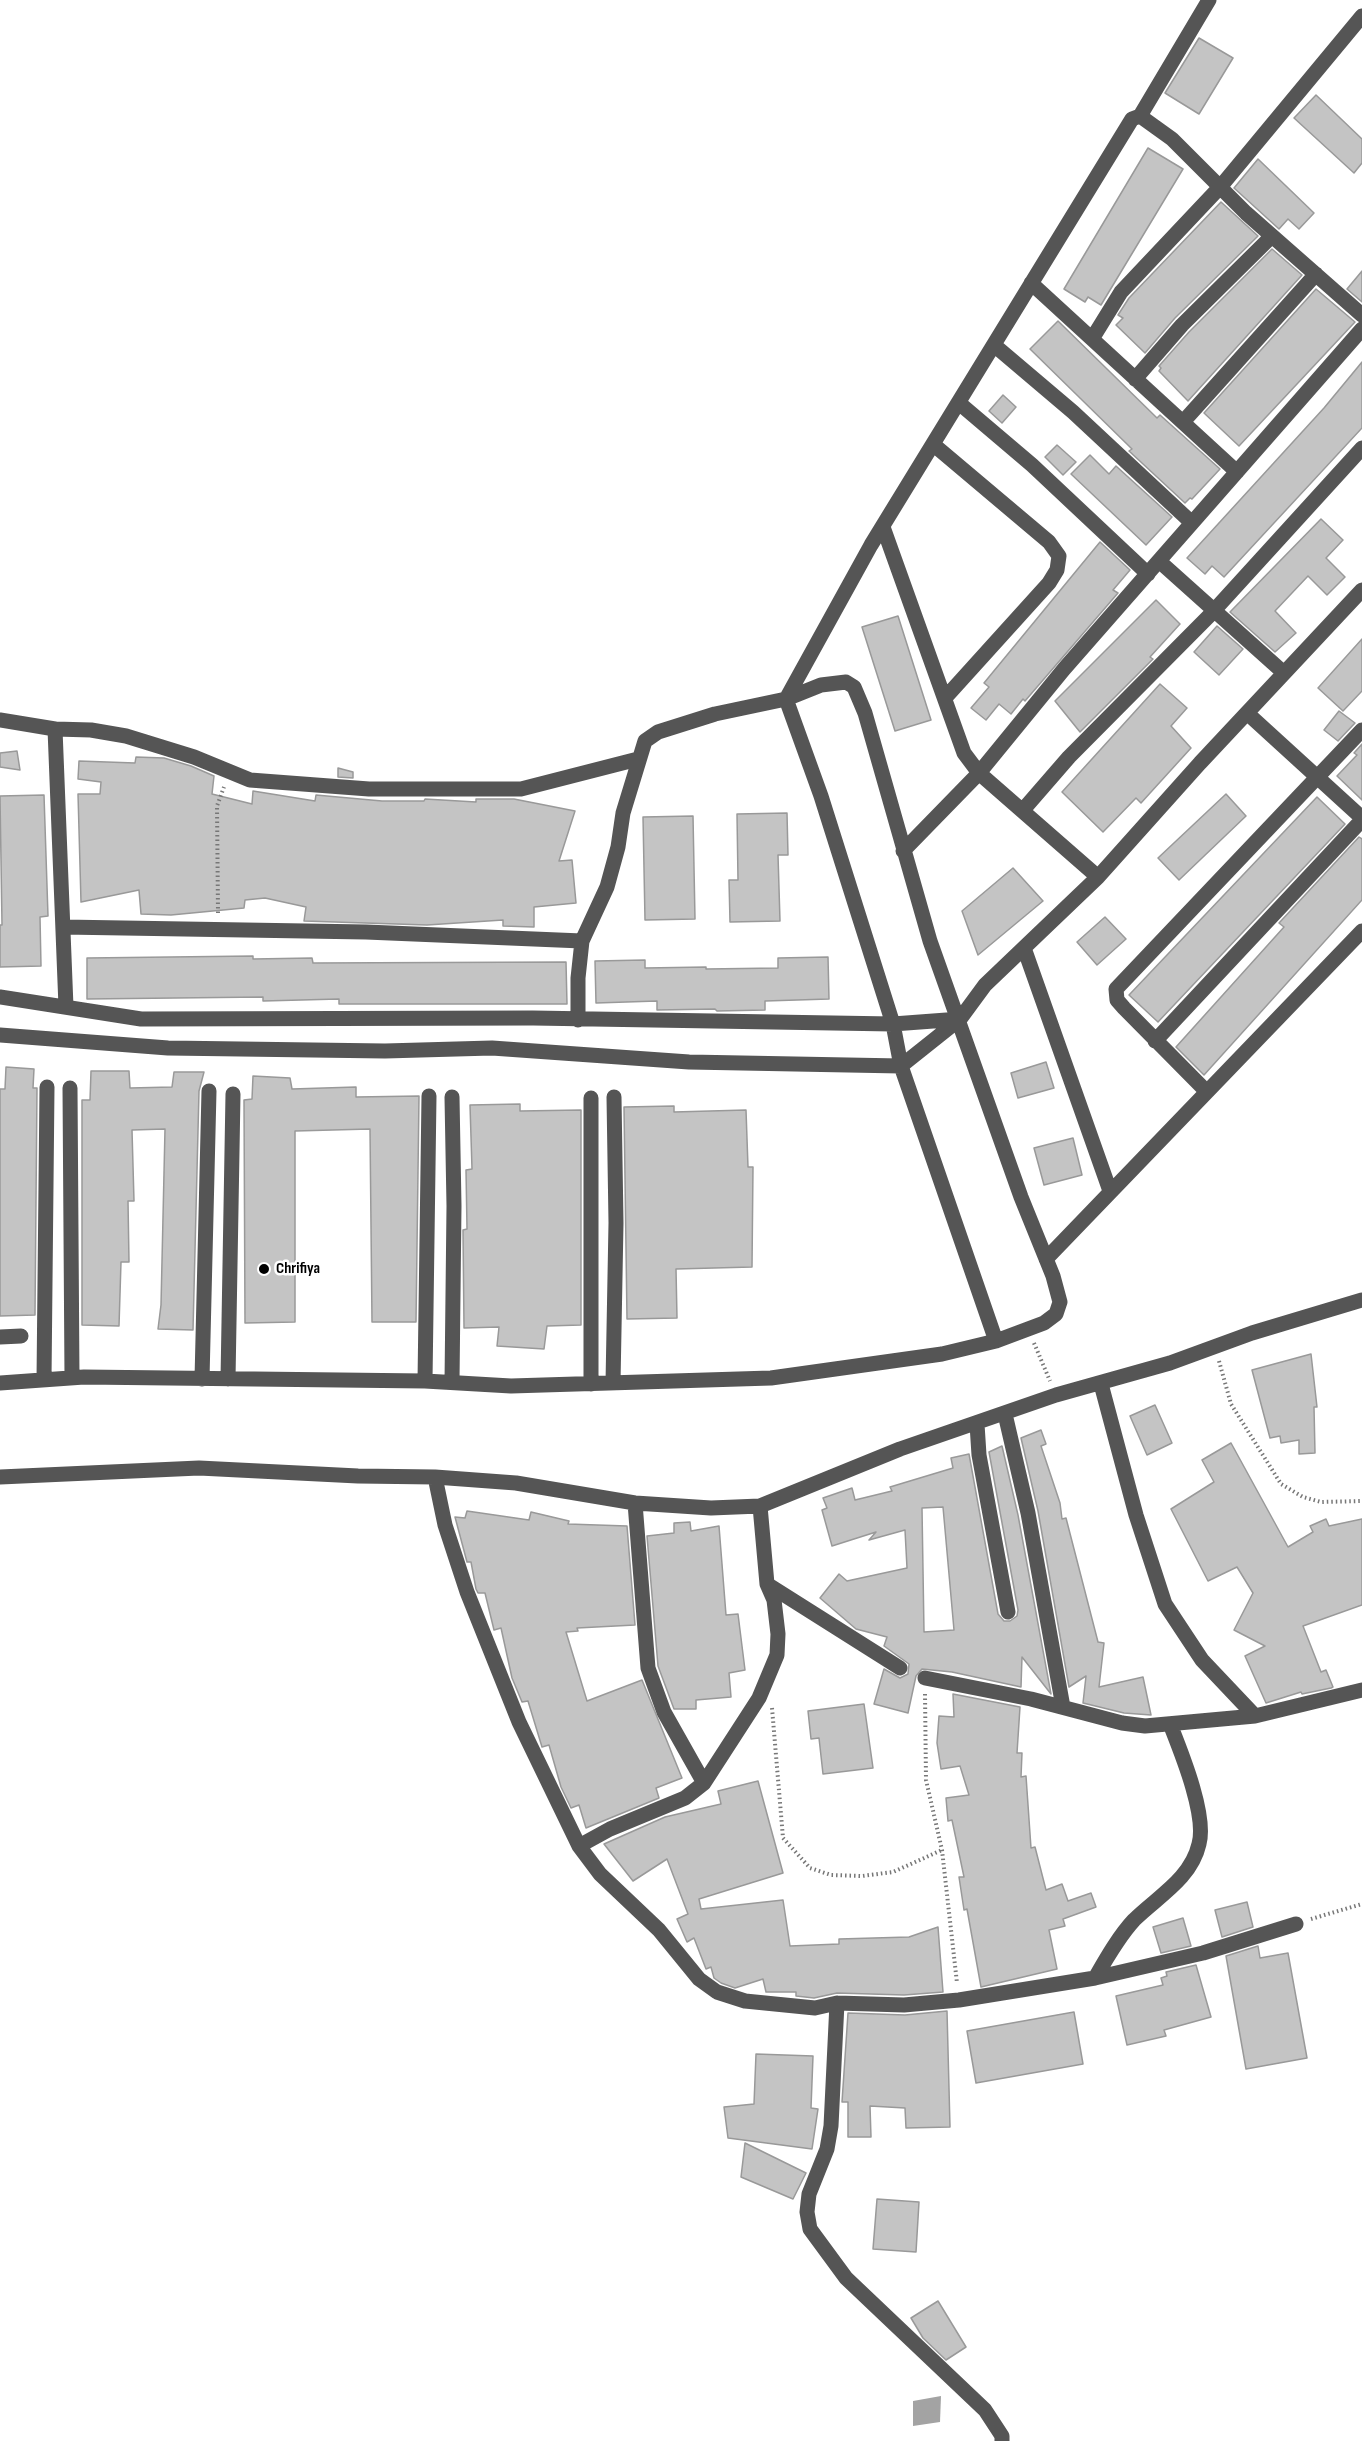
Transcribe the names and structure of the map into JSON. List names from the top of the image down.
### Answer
{
  "places": ["Chrifiya"]
}
